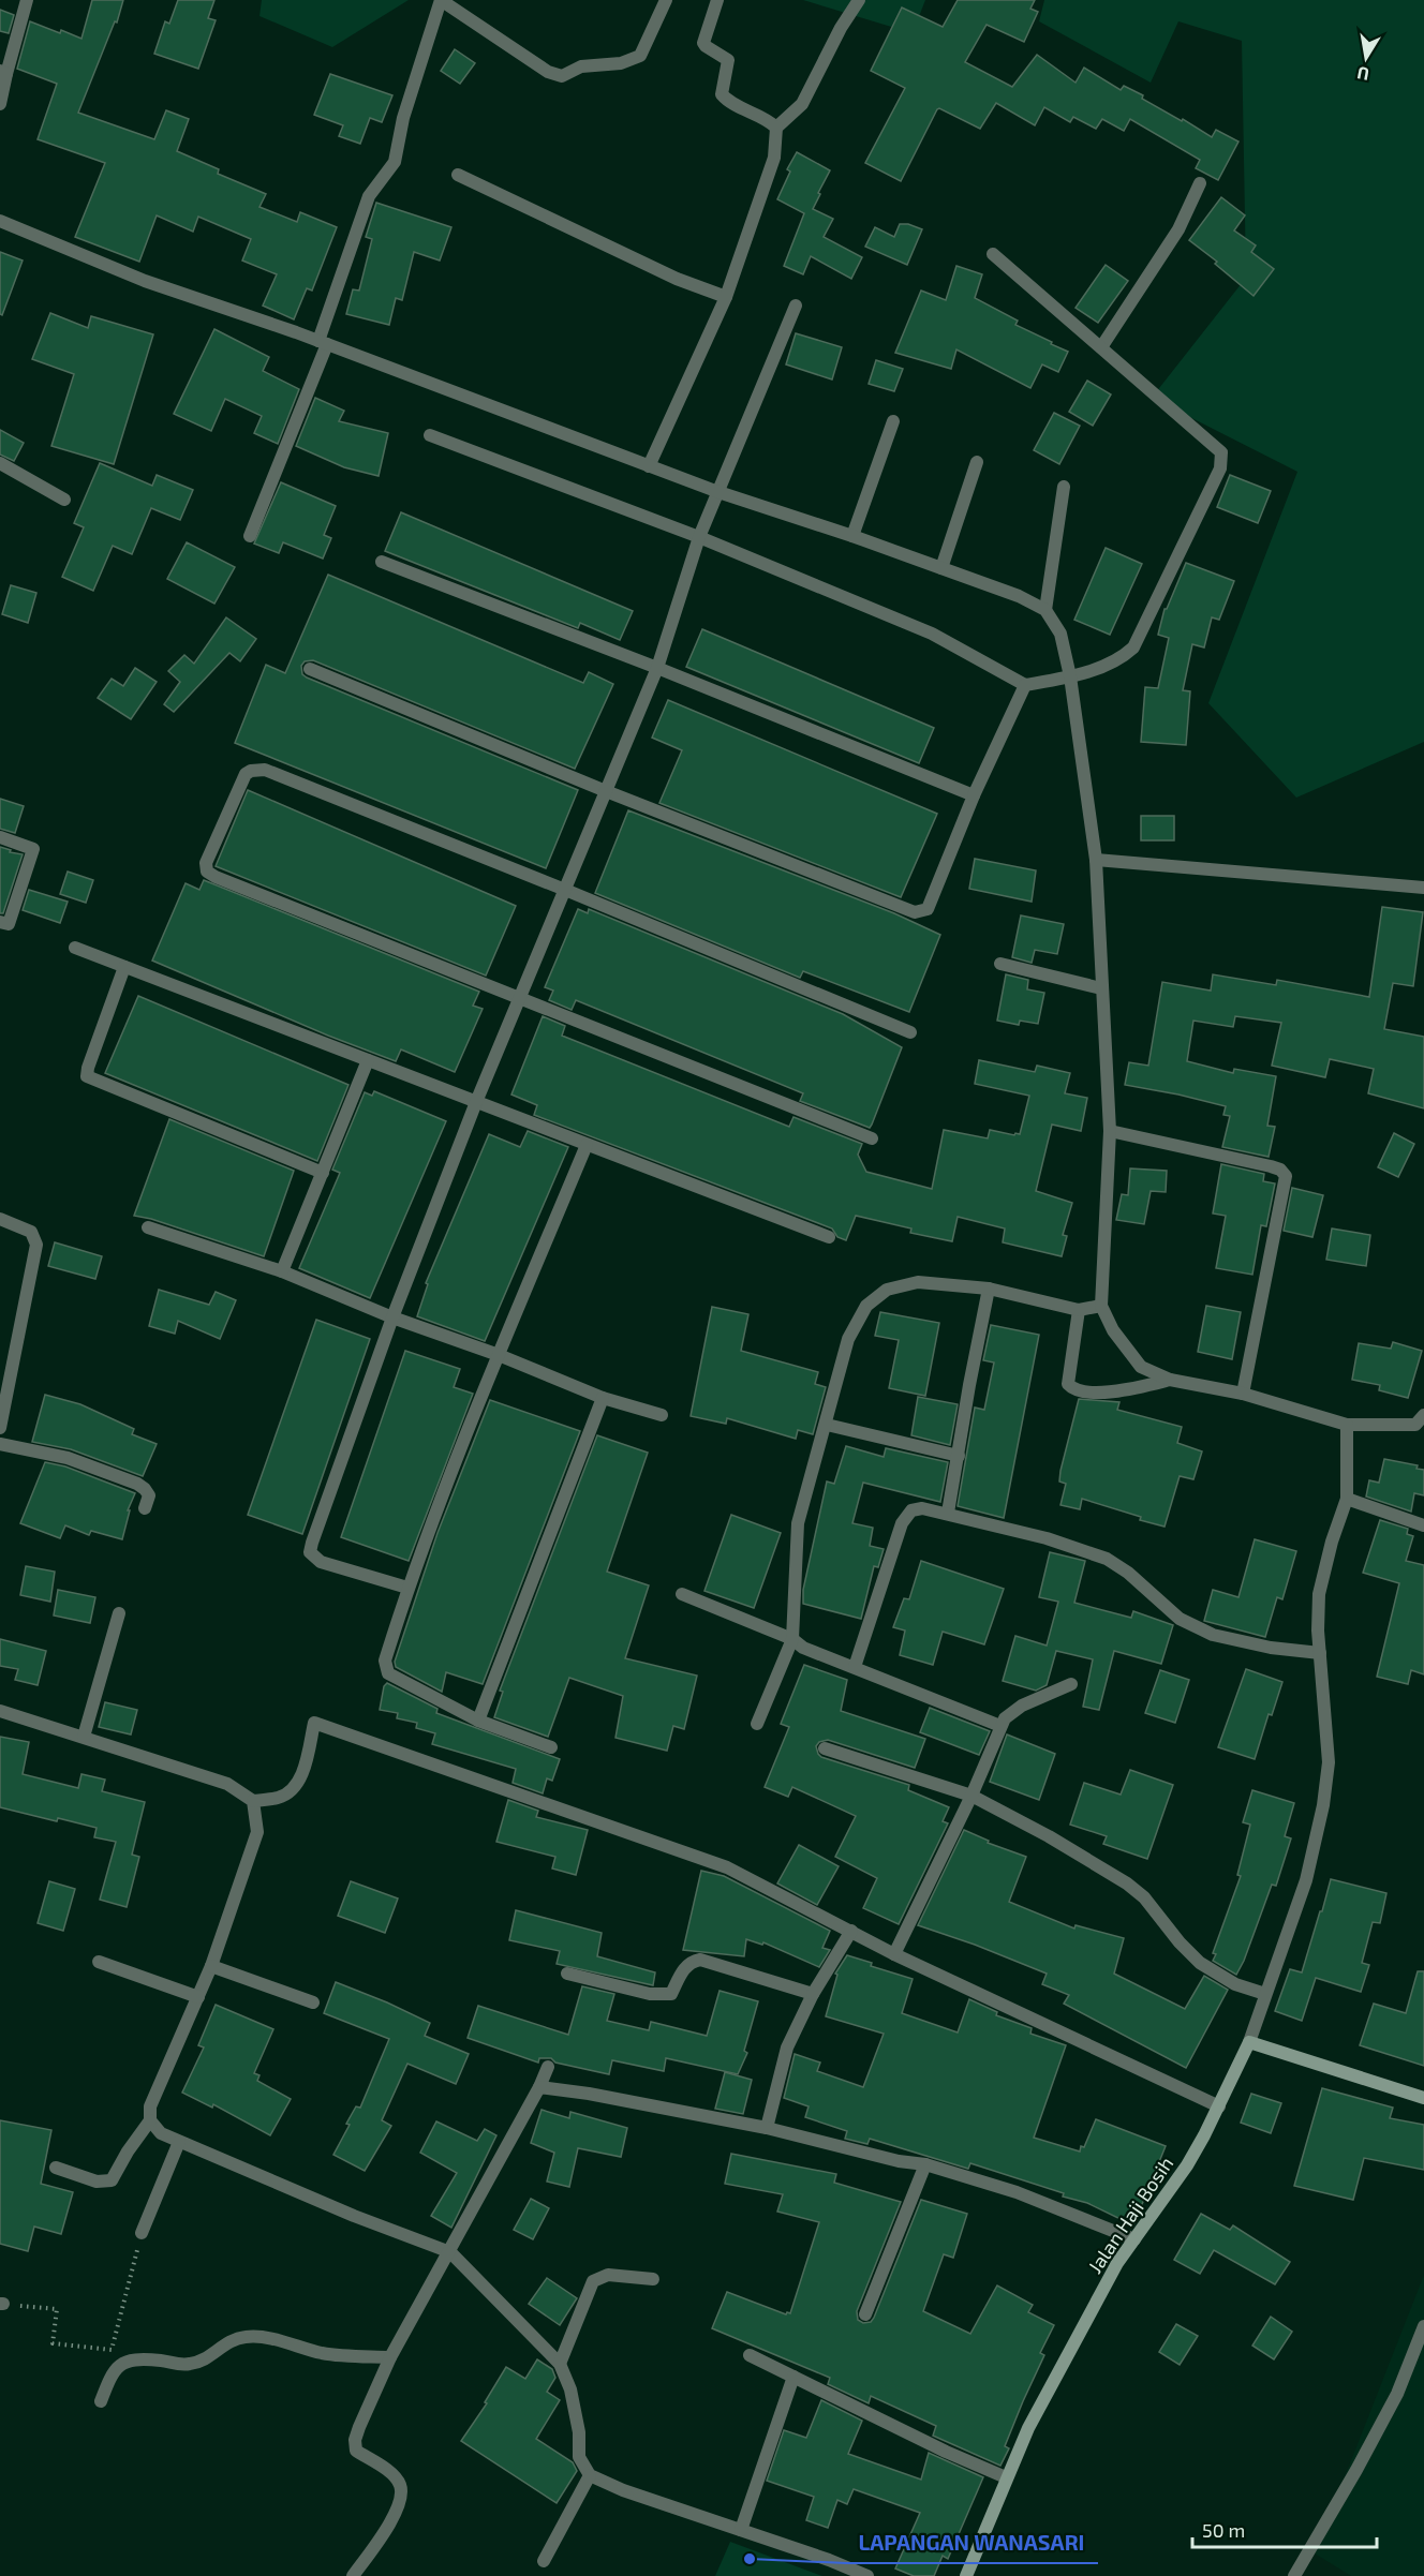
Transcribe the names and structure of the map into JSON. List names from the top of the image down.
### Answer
{
  "streets": {
    "main road": ["Jalan Haji Bosih"]
  },
  "places": ["LAPANGAN WANASARI"],
  "scale_bar": "50 m",
  "north": "bottom"
}
